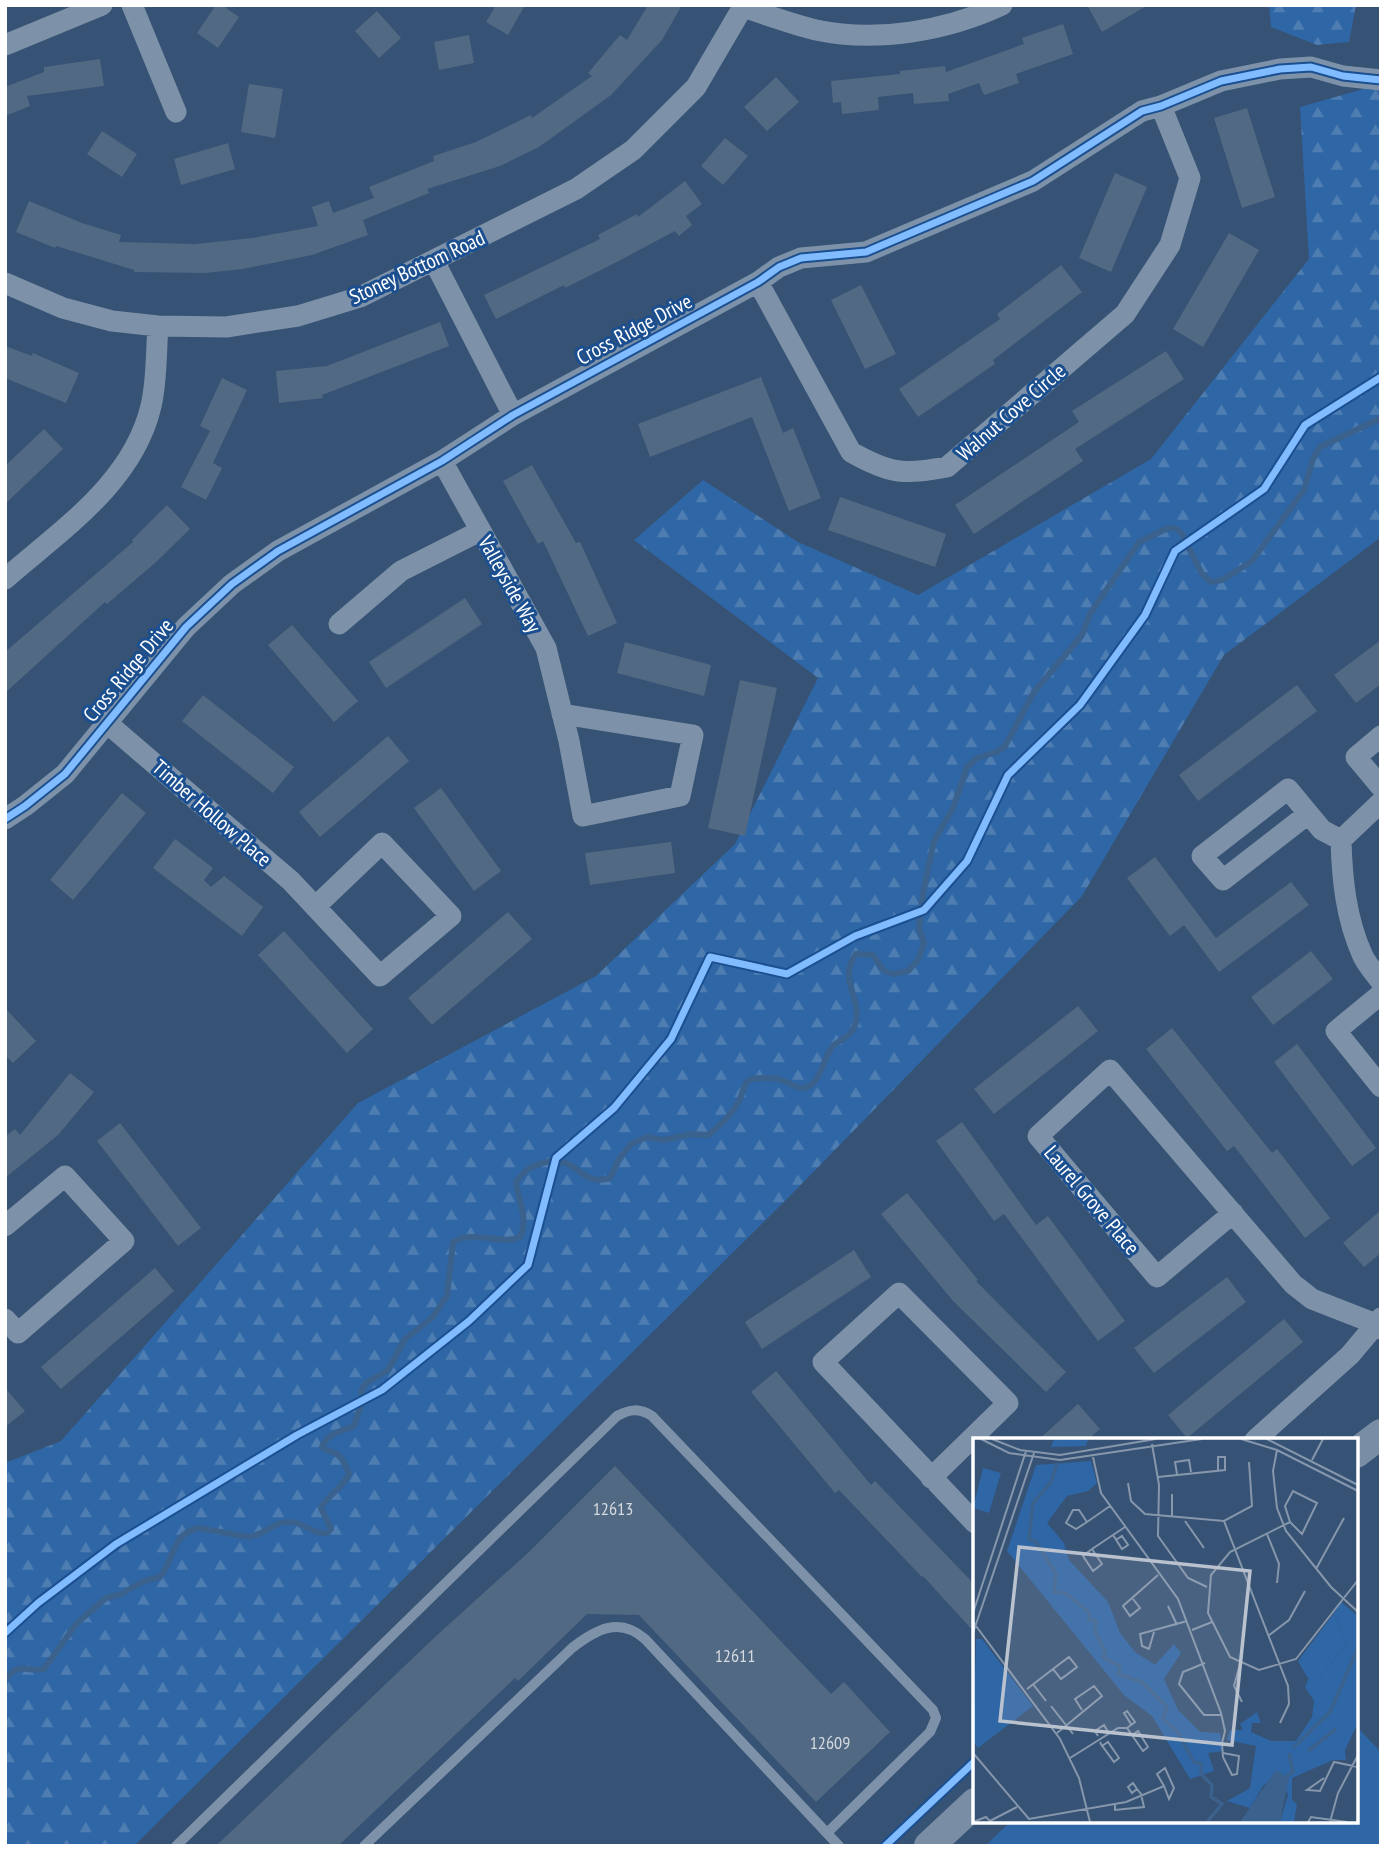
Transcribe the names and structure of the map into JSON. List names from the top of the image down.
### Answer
{
  "streets": {
    "street": [
      "Stoney Bottom Road",
      "Cross Ridge Drive",
      "Walnut Cove Circle",
      "Valleyside Way",
      "Timber Hollow Place",
      "Laurel Grove Place"
    ]
  },
  "crossings": [
    ["Cross Ridge Drive", "Walnut Cove Circle"],
    ["Cross Ridge Drive", "Valleyside Way"],
    ["Cross Ridge Drive", "Timber Hollow Place"]
  ],
  "house_numbers": ["12613", "12611", "12609"]
}
